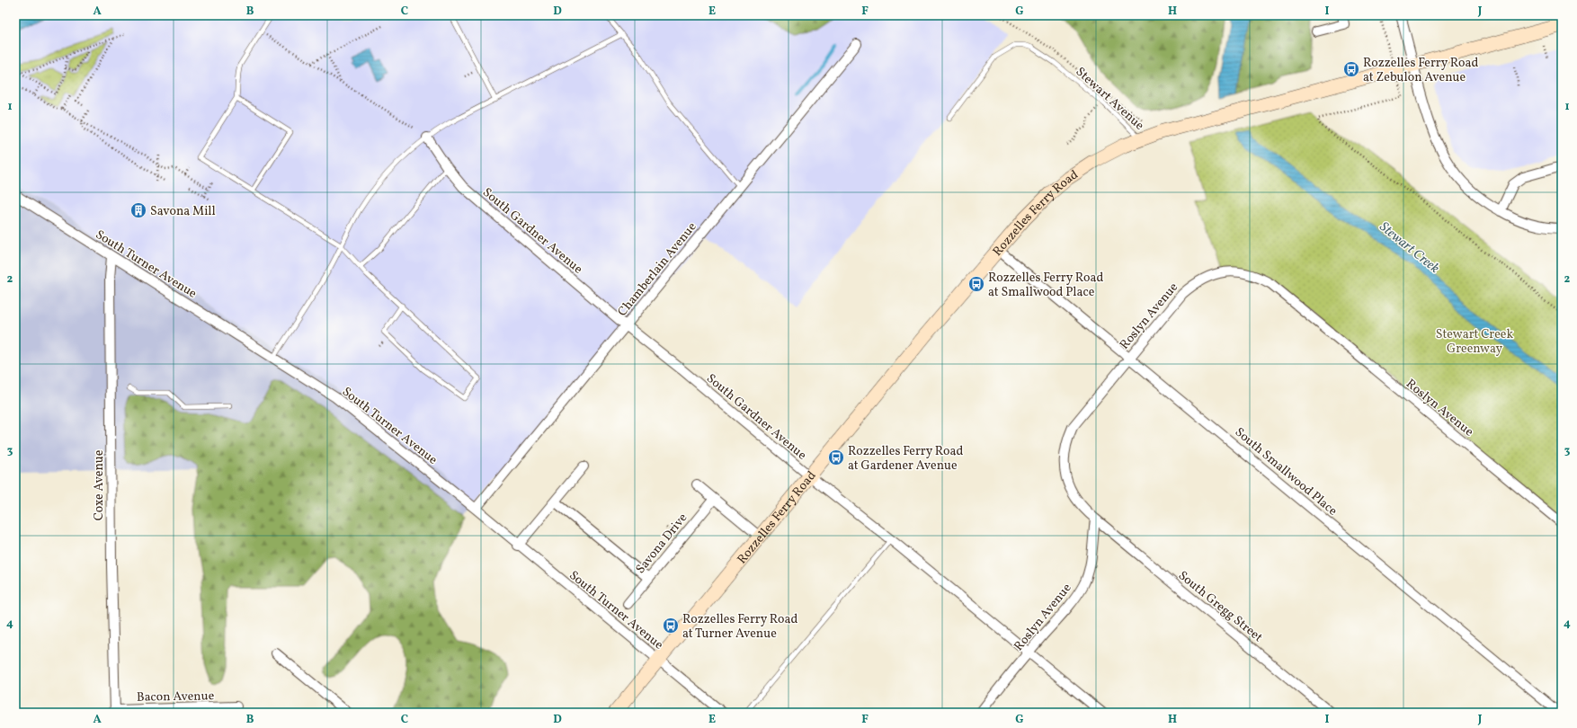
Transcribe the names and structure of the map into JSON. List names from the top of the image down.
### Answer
{
  "streets": {
    "street": [
      "Rozzelles Ferry Road",
      "South Gardner Avenue",
      "South Turner Avenue",
      "Chamberlain Avenue",
      "Roslyn Avenue",
      "South Smallwood Place",
      "Coxe Avenue",
      "Savona Drive",
      "South Gregg Street",
      "Bacon Avenue"
    ],
    "lane": ["Stewart Avenue"]
  },
  "crossings": [
    ["Stewart Avenue", "Rozzelles Ferry Road"],
    ["Rozzelles Ferry Road", "South Gardner Avenue"],
    ["Rozzelles Ferry Road", "South Turner Avenue"],
    ["Rozzelles Ferry Road", "South Smallwood Place"],
    ["South Gardner Avenue", "Chamberlain Avenue"],
    ["South Gardner Avenue", "Roslyn Avenue"],
    ["South Turner Avenue", "Chamberlain Avenue"],
    ["South Turner Avenue", "Coxe Avenue"],
    ["Roslyn Avenue", "South Smallwood Place"],
    ["Roslyn Avenue", "South Gregg Street"],
    ["Coxe Avenue", "Bacon Avenue"]
  ],
  "water": ["Stewart Creek"],
  "parks": ["Stewart Creek Greenway"],
  "places": {
    "bus stop": [
      "Rozzelles Ferry Road at Zebulon Avenue",
      "Rozzelles Ferry Road at Smallwood Place",
      "Rozzelles Ferry Road at Gardener Avenue",
      "Rozzelles Ferry Road at Turner Avenue"
    ],
    "building": ["Savona Mill"]
  },
  "grid": {
    "columns": [
      "A",
      "B",
      "C",
      "D",
      "E",
      "F",
      "G",
      "H",
      "I",
      "J"
    ],
    "rows": [
      "1",
      "2",
      "3",
      "4"
    ]
  }
}
